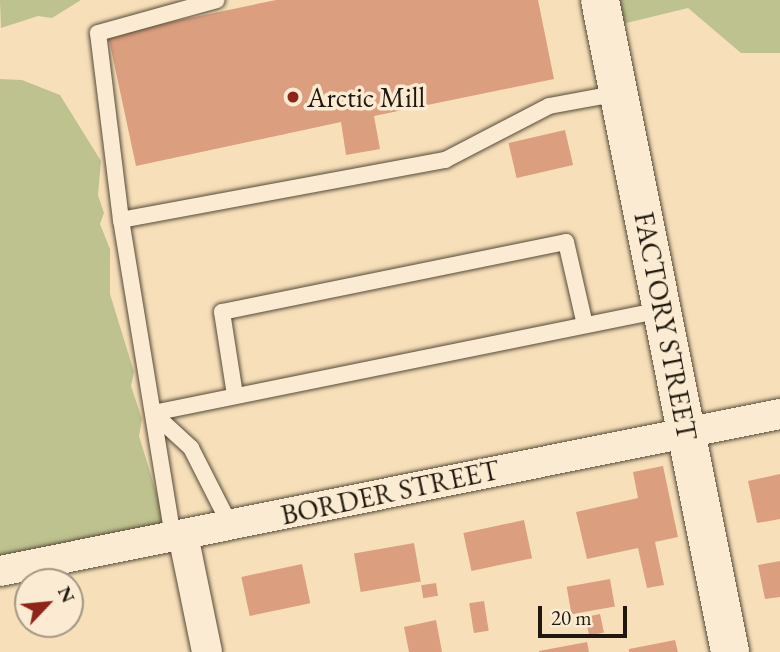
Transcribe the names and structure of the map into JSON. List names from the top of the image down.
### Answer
{
  "streets": {
    "street": ["FACTORY STREET", "BORDER STREET"]
  },
  "crossings": [
    ["FACTORY STREET", "BORDER STREET"]
  ],
  "places": ["Arctic Mill"],
  "scale_bar": "20 m",
  "north": "top right"
}
